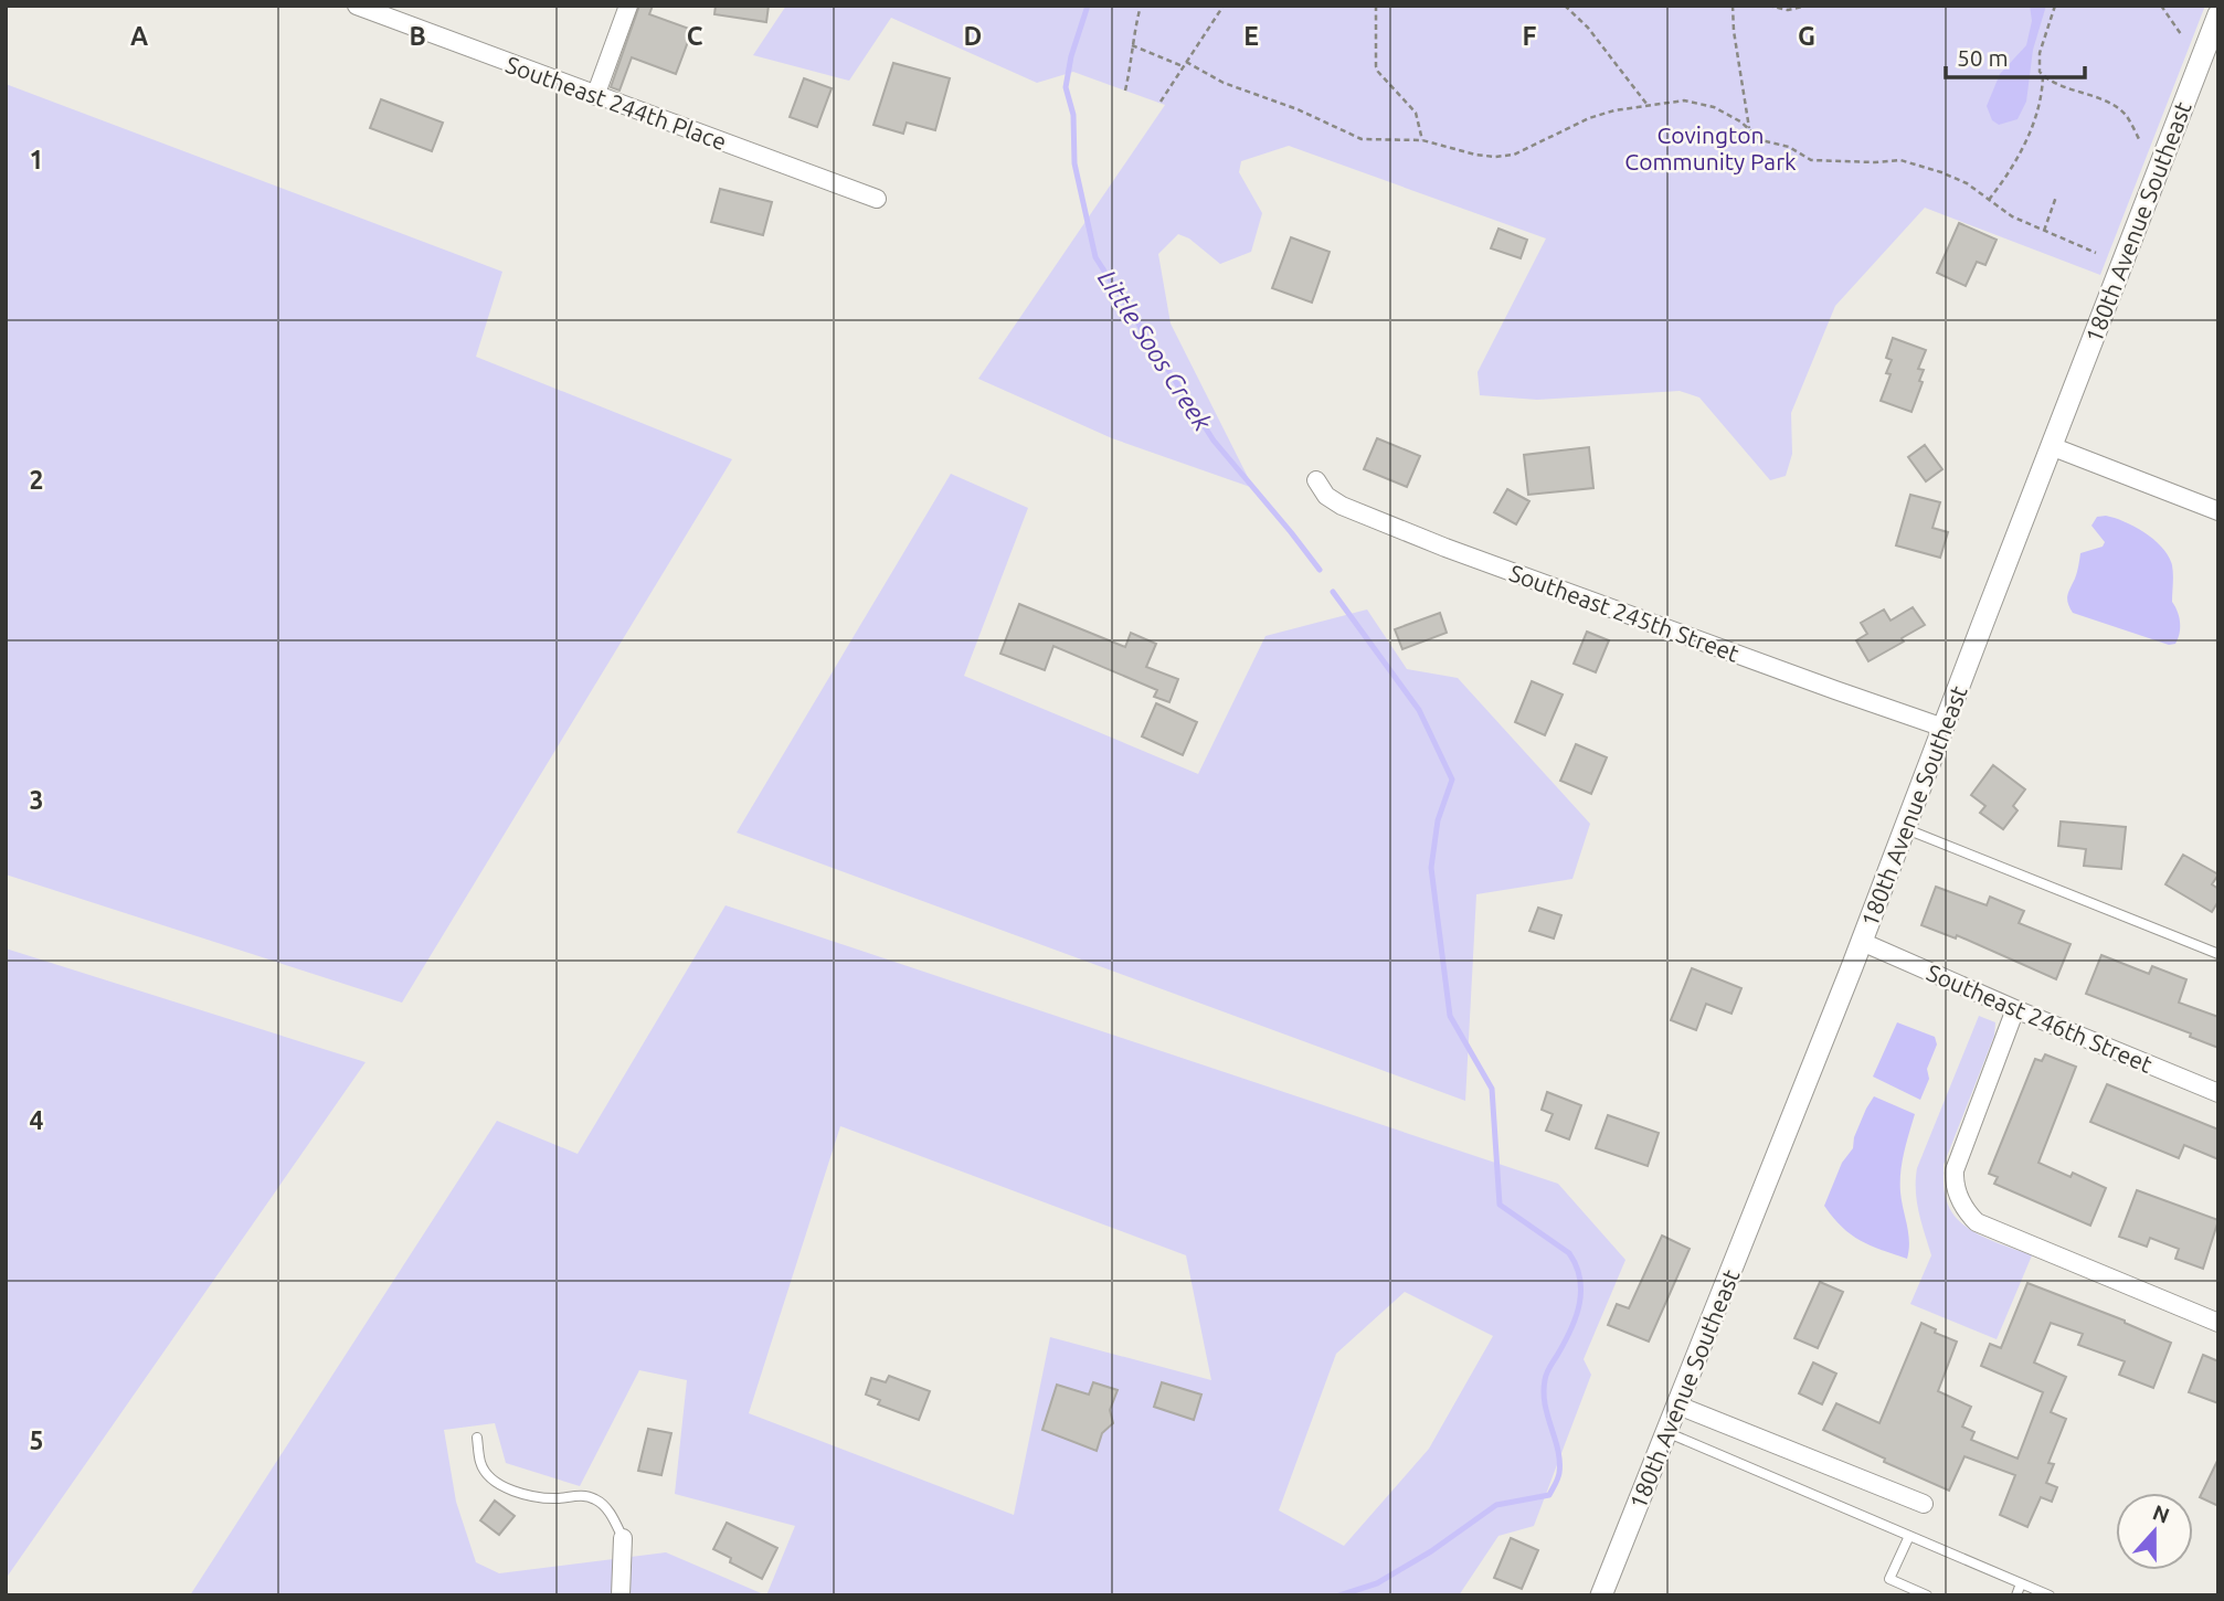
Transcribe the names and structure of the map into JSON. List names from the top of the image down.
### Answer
{
  "streets": {
    "street": [
      "Southeast 244th Place",
      "180th Avenue Southeast",
      "Southeast 245th Street",
      "Southeast 246th Street"
    ]
  },
  "crossings": [
    ["180th Avenue Southeast", "Southeast 245th Street"],
    ["180th Avenue Southeast", "Southeast 246th Street"]
  ],
  "water": ["Little Soos Creek"],
  "parks": ["Covington Community Park"],
  "scale_bar": "50 m",
  "north": "top",
  "grid": {
    "columns": [
      "A",
      "B",
      "C",
      "D",
      "E",
      "F",
      "G"
    ],
    "rows": [
      "1",
      "2",
      "3",
      "4",
      "5"
    ]
  }
}
